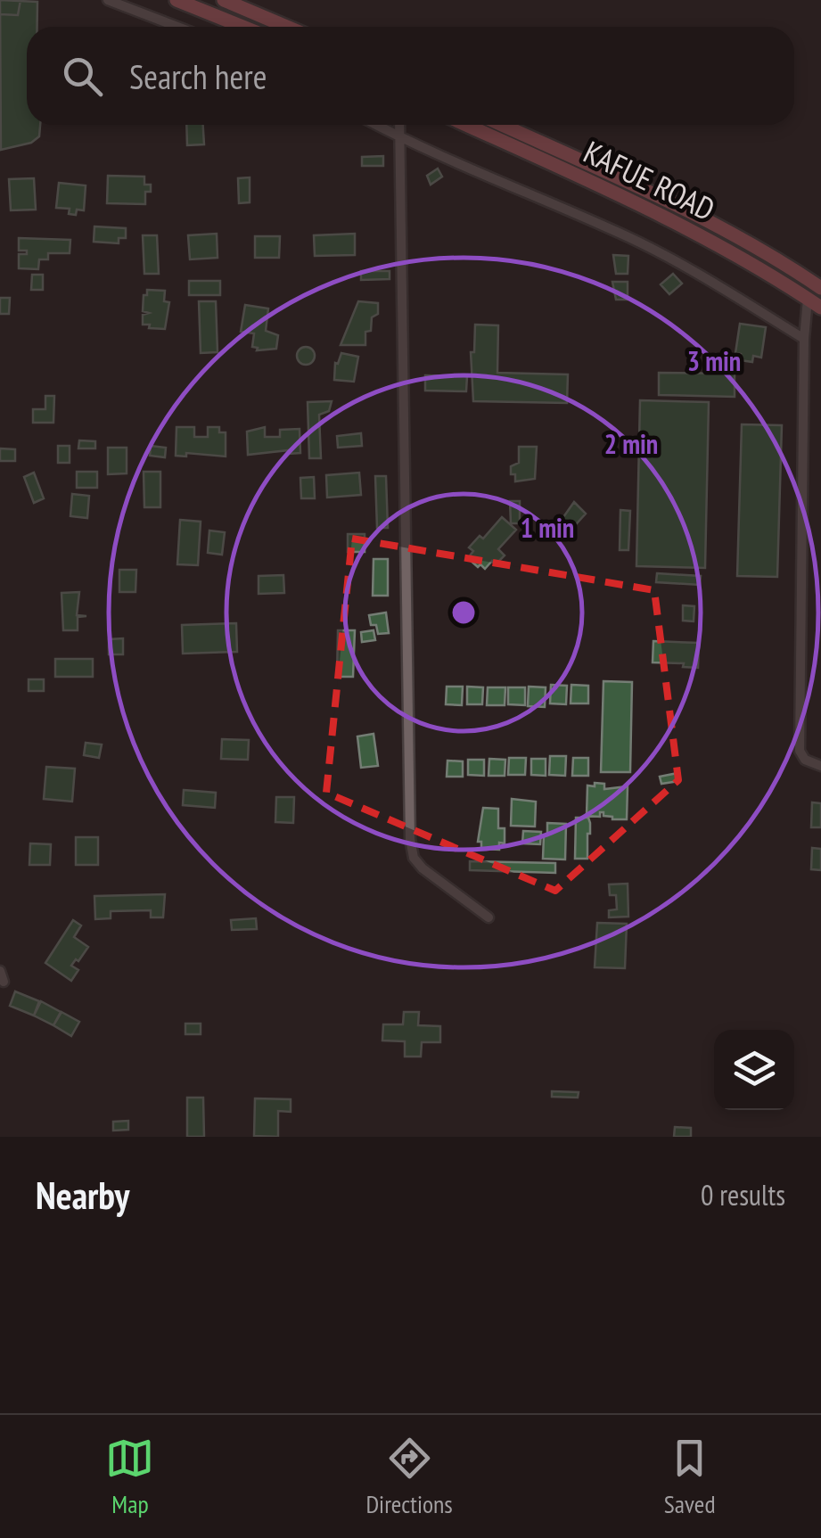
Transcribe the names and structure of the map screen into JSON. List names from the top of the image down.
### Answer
{
  "streets": {
    "main road": ["KAFUE ROAD"]
  },
  "page": {
    "search": "Search here",
    "heading": ["Nearby", "0 results"],
    "nav": ["Map", "Directions", "Saved"]
  },
  "rings": ["3 min", "2 min", "1 min"]
}
